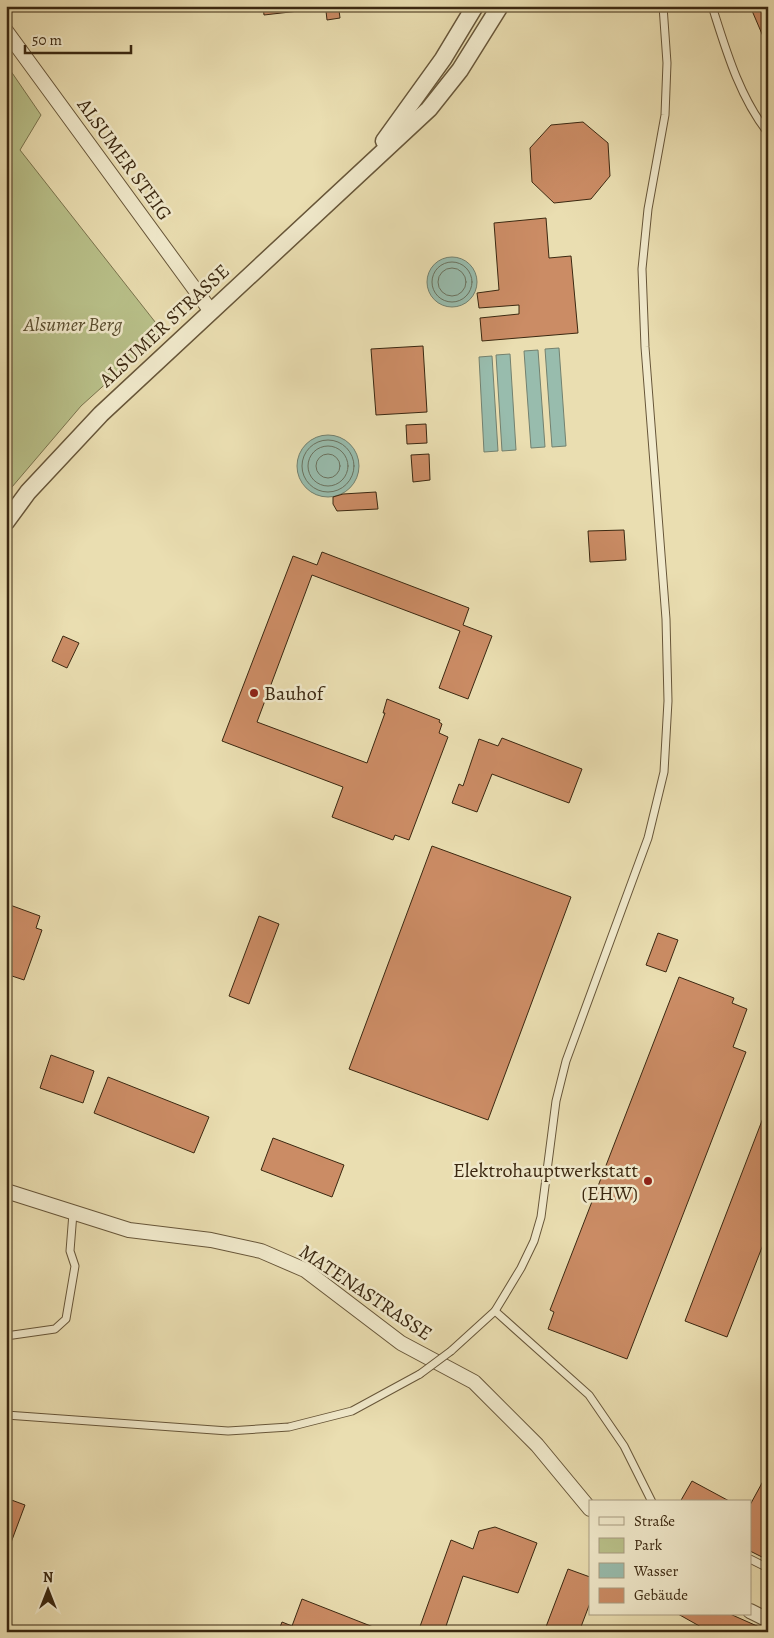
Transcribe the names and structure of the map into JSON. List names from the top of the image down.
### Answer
{
  "streets": {
    "street": ["ALSUMER STEIG", "ALSUMER STRASSE", "MATENASTRASSE"]
  },
  "crossings": [
    ["ALSUMER STEIG", "ALSUMER STRASSE"]
  ],
  "parks": ["Alsumer Berg"],
  "places": ["Bauhof", "Elektrohauptwerkstatt (EHW)"],
  "legend": [
    "Straße",
    "Park",
    "Wasser",
    "Gebäude"
  ],
  "scale_bar": "50 m",
  "north": "top"
}
